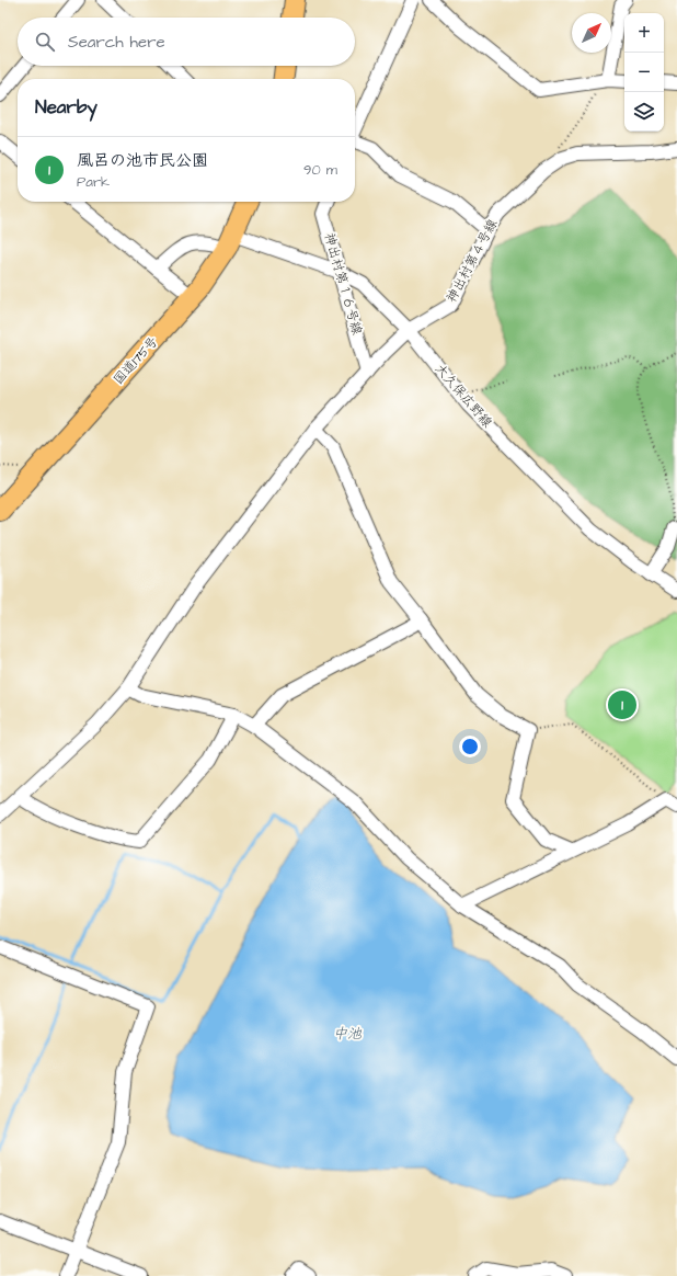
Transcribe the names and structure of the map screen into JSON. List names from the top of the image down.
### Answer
{
  "streets": {
    "highway": ["国道175号"],
    "street": ["神出村第４号線", "神出村第１６号線", "大久保広野線"]
  },
  "crossings": [
    ["神出村第４号線", "神出村第１６号線"],
    ["神出村第４号線", "大久保広野線"],
    ["神出村第１６号線", "大久保広野線"],
    ["国道175号", "大久保広野線"]
  ],
  "water": ["中池"],
  "north": "top right",
  "page": {
    "map_buttons": ["+", "−"],
    "search": "Search here",
    "heading": "Nearby",
    "list": [
      {
        "mark": "1",
        "name": "風呂の池市民公園",
        "note": "Park",
        "value": "90 m"
      }
    ],
    "pins": "1"
  }
}
